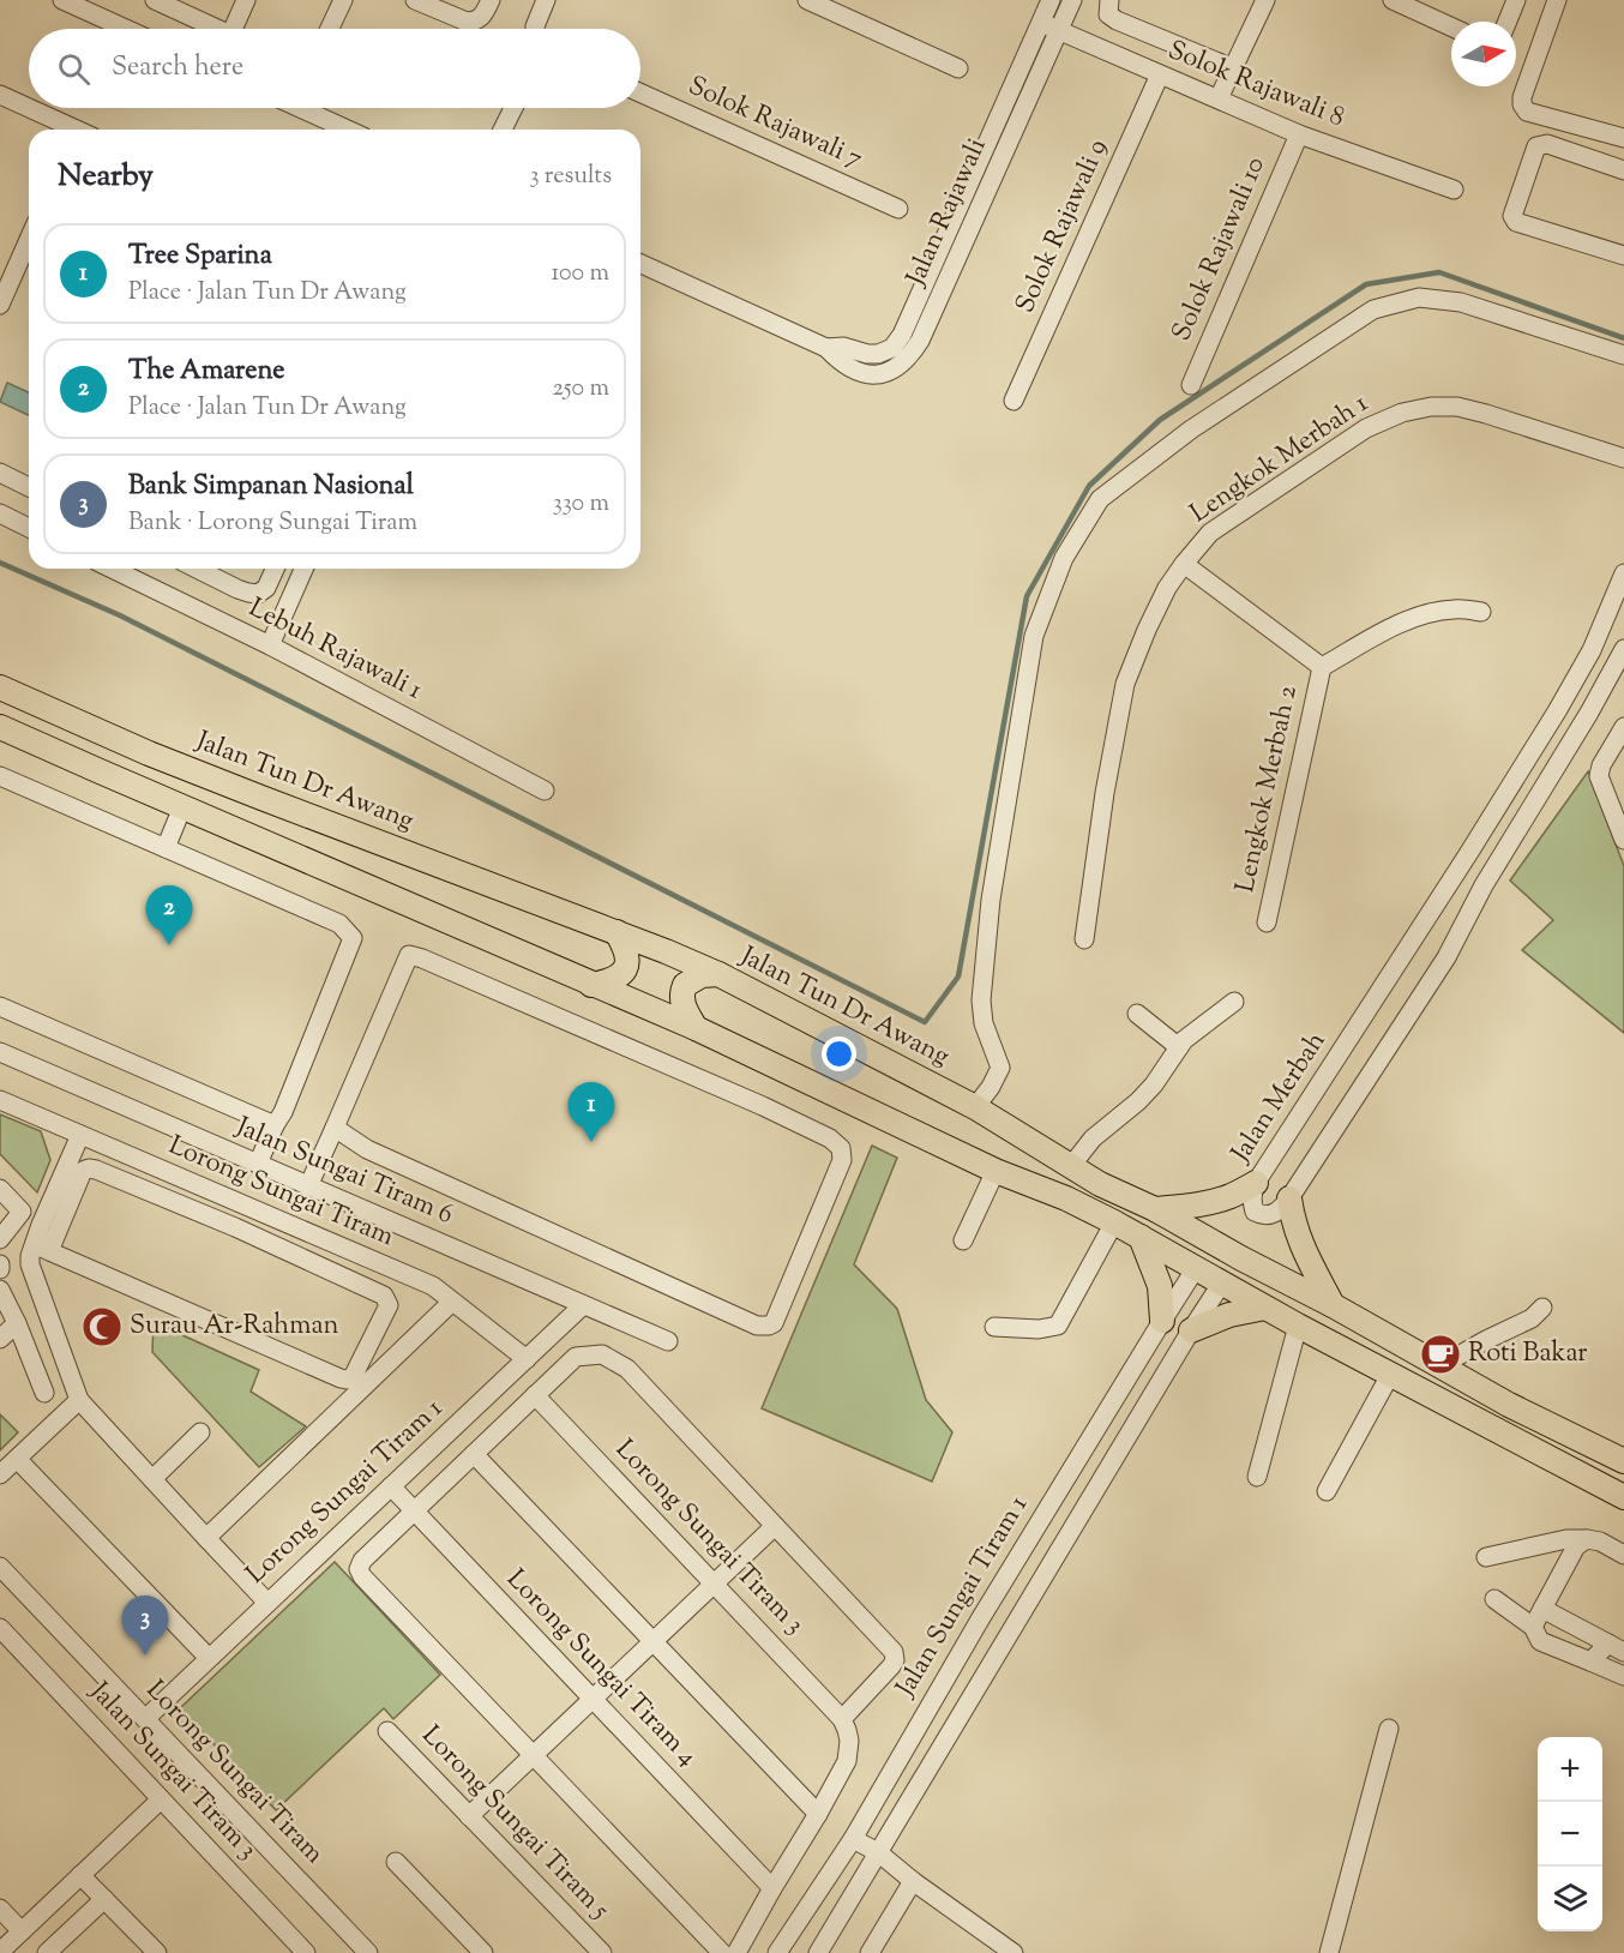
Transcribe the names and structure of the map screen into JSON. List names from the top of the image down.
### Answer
{
  "streets": {
    "main road": ["Jalan Tun Dr Awang"],
    "street": [
      "Solok Rajawali 8",
      "Solok Rajawali 7",
      "Jalan Rajawali",
      "Solok Rajawali 9",
      "Solok Rajawali 10",
      "Lengkok Merbah 1",
      "Lebuh Rajawali 1",
      "Lengkok Merbah 2",
      "Jalan Merbah",
      "Jalan Sungai Tiram 6",
      "Lorong Sungai Tiram",
      "Lorong Sungai Tiram 1",
      "Lorong Sungai Tiram 3",
      "Jalan Sungai Tiram 1",
      "Lorong Sungai Tiram 4",
      "Jalan Sungai Tiram 3",
      "Lorong Sungai Tiram 5"
    ]
  },
  "crossings": [
    ["Solok Rajawali 8", "Jalan Rajawali"],
    ["Solok Rajawali 8", "Solok Rajawali 9"],
    ["Solok Rajawali 8", "Solok Rajawali 10"],
    ["Lengkok Merbah 1", "Lengkok Merbah 2"],
    ["Jalan Sungai Tiram 6", "Lorong Sungai Tiram 1"],
    ["Lorong Sungai Tiram", "Lorong Sungai Tiram 1"],
    ["Lorong Sungai Tiram 1", "Lorong Sungai Tiram 4"]
  ],
  "places": {
    "mosque": ["Surau Ar-Rahman"],
    "cafe": ["Roti Bakar"]
  },
  "north": "right",
  "page": {
    "search": "Search here",
    "heading": ["Nearby", "3 results"],
    "list": [
      {
        "mark": "1",
        "name": "Tree Sparina",
        "note": "Place · Jalan Tun Dr Awang",
        "value": "100 m"
      },
      {
        "mark": "2",
        "name": "The Amarene",
        "note": "Place · Jalan Tun Dr Awang",
        "value": "250 m"
      },
      {
        "mark": "3",
        "name": "Bank Simpanan Nasional",
        "note": "Bank · Lorong Sungai Tiram",
        "value": "330 m"
      }
    ],
    "pins": ["2", "1", "3"],
    "map_buttons": ["+", "−"]
  }
}
